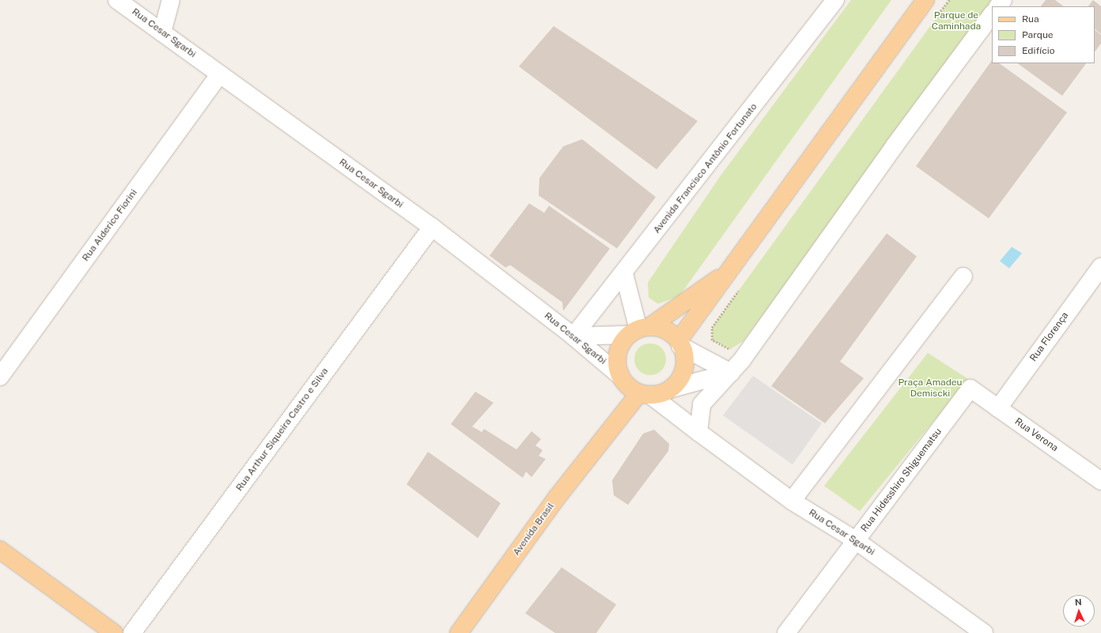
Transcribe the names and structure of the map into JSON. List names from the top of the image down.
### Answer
{
  "streets": {
    "main road": ["Avenida Brasil"],
    "street": [
      "Rua Cesar Sgarbi",
      "Avenida Francisco Antônio Fortunato",
      "Rua Alderico Fiorini",
      "Rua Florença",
      "Rua Arthur Siqueira Castro e Silva",
      "Rua Verona",
      "Rua Hidesshiro Shiguematsu"
    ]
  },
  "crossings": [
    ["Rua Cesar Sgarbi", "Avenida Francisco Antônio Fortunato"],
    ["Rua Cesar Sgarbi", "Rua Alderico Fiorini"],
    ["Rua Cesar Sgarbi", "Rua Arthur Siqueira Castro e Silva"],
    ["Rua Cesar Sgarbi", "Rua Hidesshiro Shiguematsu"],
    ["Rua Cesar Sgarbi", "Avenida Brasil"],
    ["Rua Florença", "Rua Verona"],
    ["Rua Verona", "Rua Hidesshiro Shiguematsu"]
  ],
  "parks": ["Parque de Caminhada", "Praça Amadeu Demiscki"],
  "legend": ["Rua", "Parque", "Edifício"],
  "north": "top"
}
